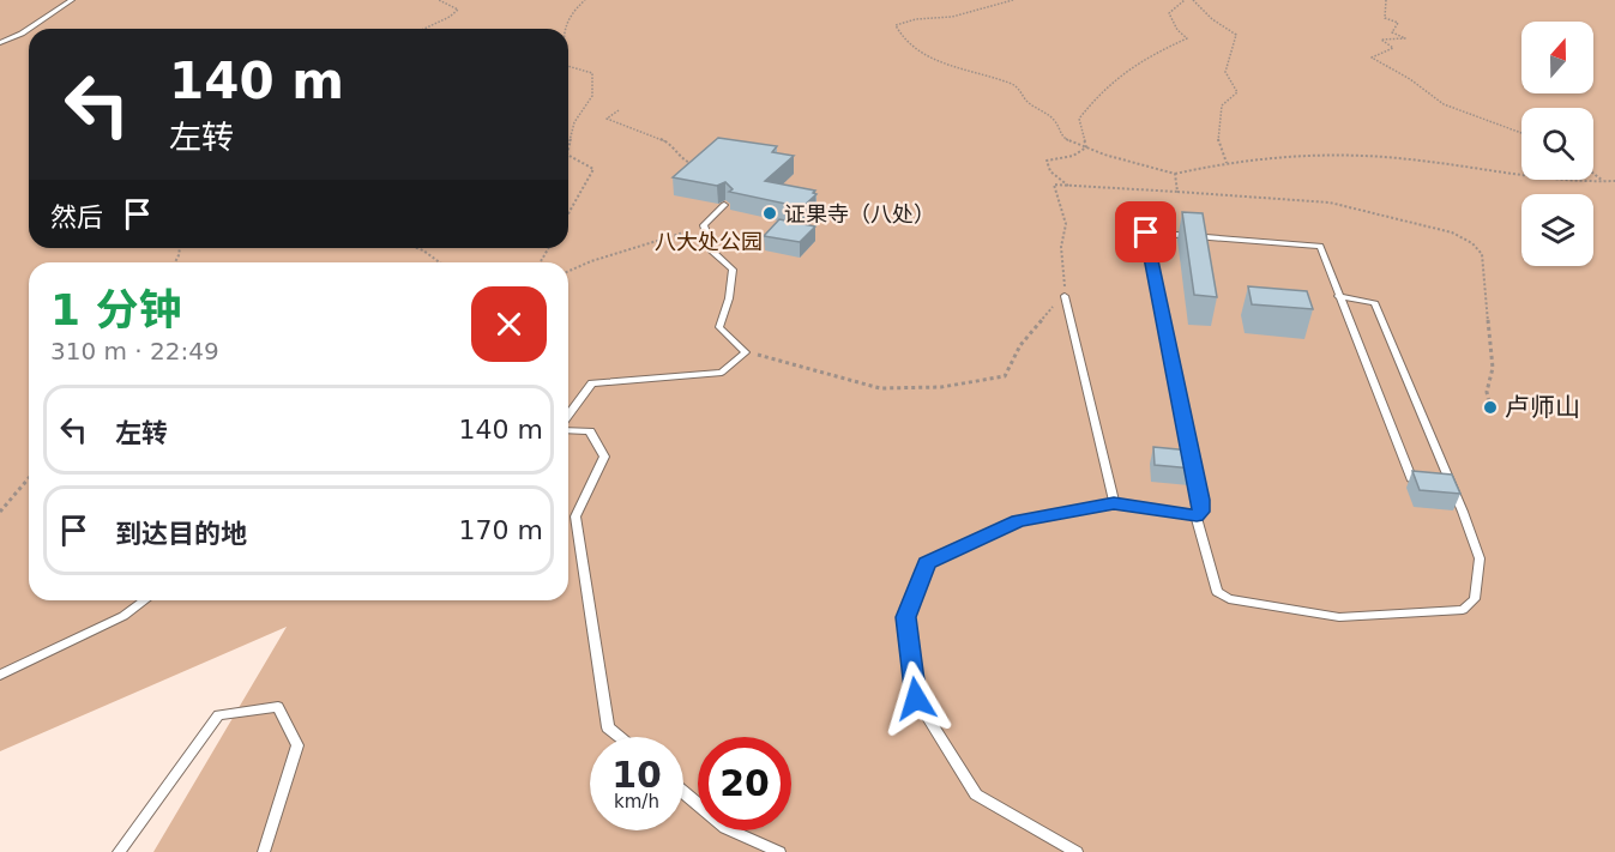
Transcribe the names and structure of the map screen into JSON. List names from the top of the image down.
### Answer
{
  "parks": ["八大处公园"],
  "places": ["证果寺（八处）", "卢师山"],
  "north": "top",
  "page": {
    "turn": ["140 m", "左转"],
    "then": "然后",
    "heading": ["1 分钟", "310 m · 22:49"],
    "list": [
      {
        "name": "左转",
        "value": "140 m"
      },
      {
        "name": "到达目的地",
        "value": "170 m"
      }
    ],
    "speed": "10 km/h",
    "limit": "20"
  }
}
